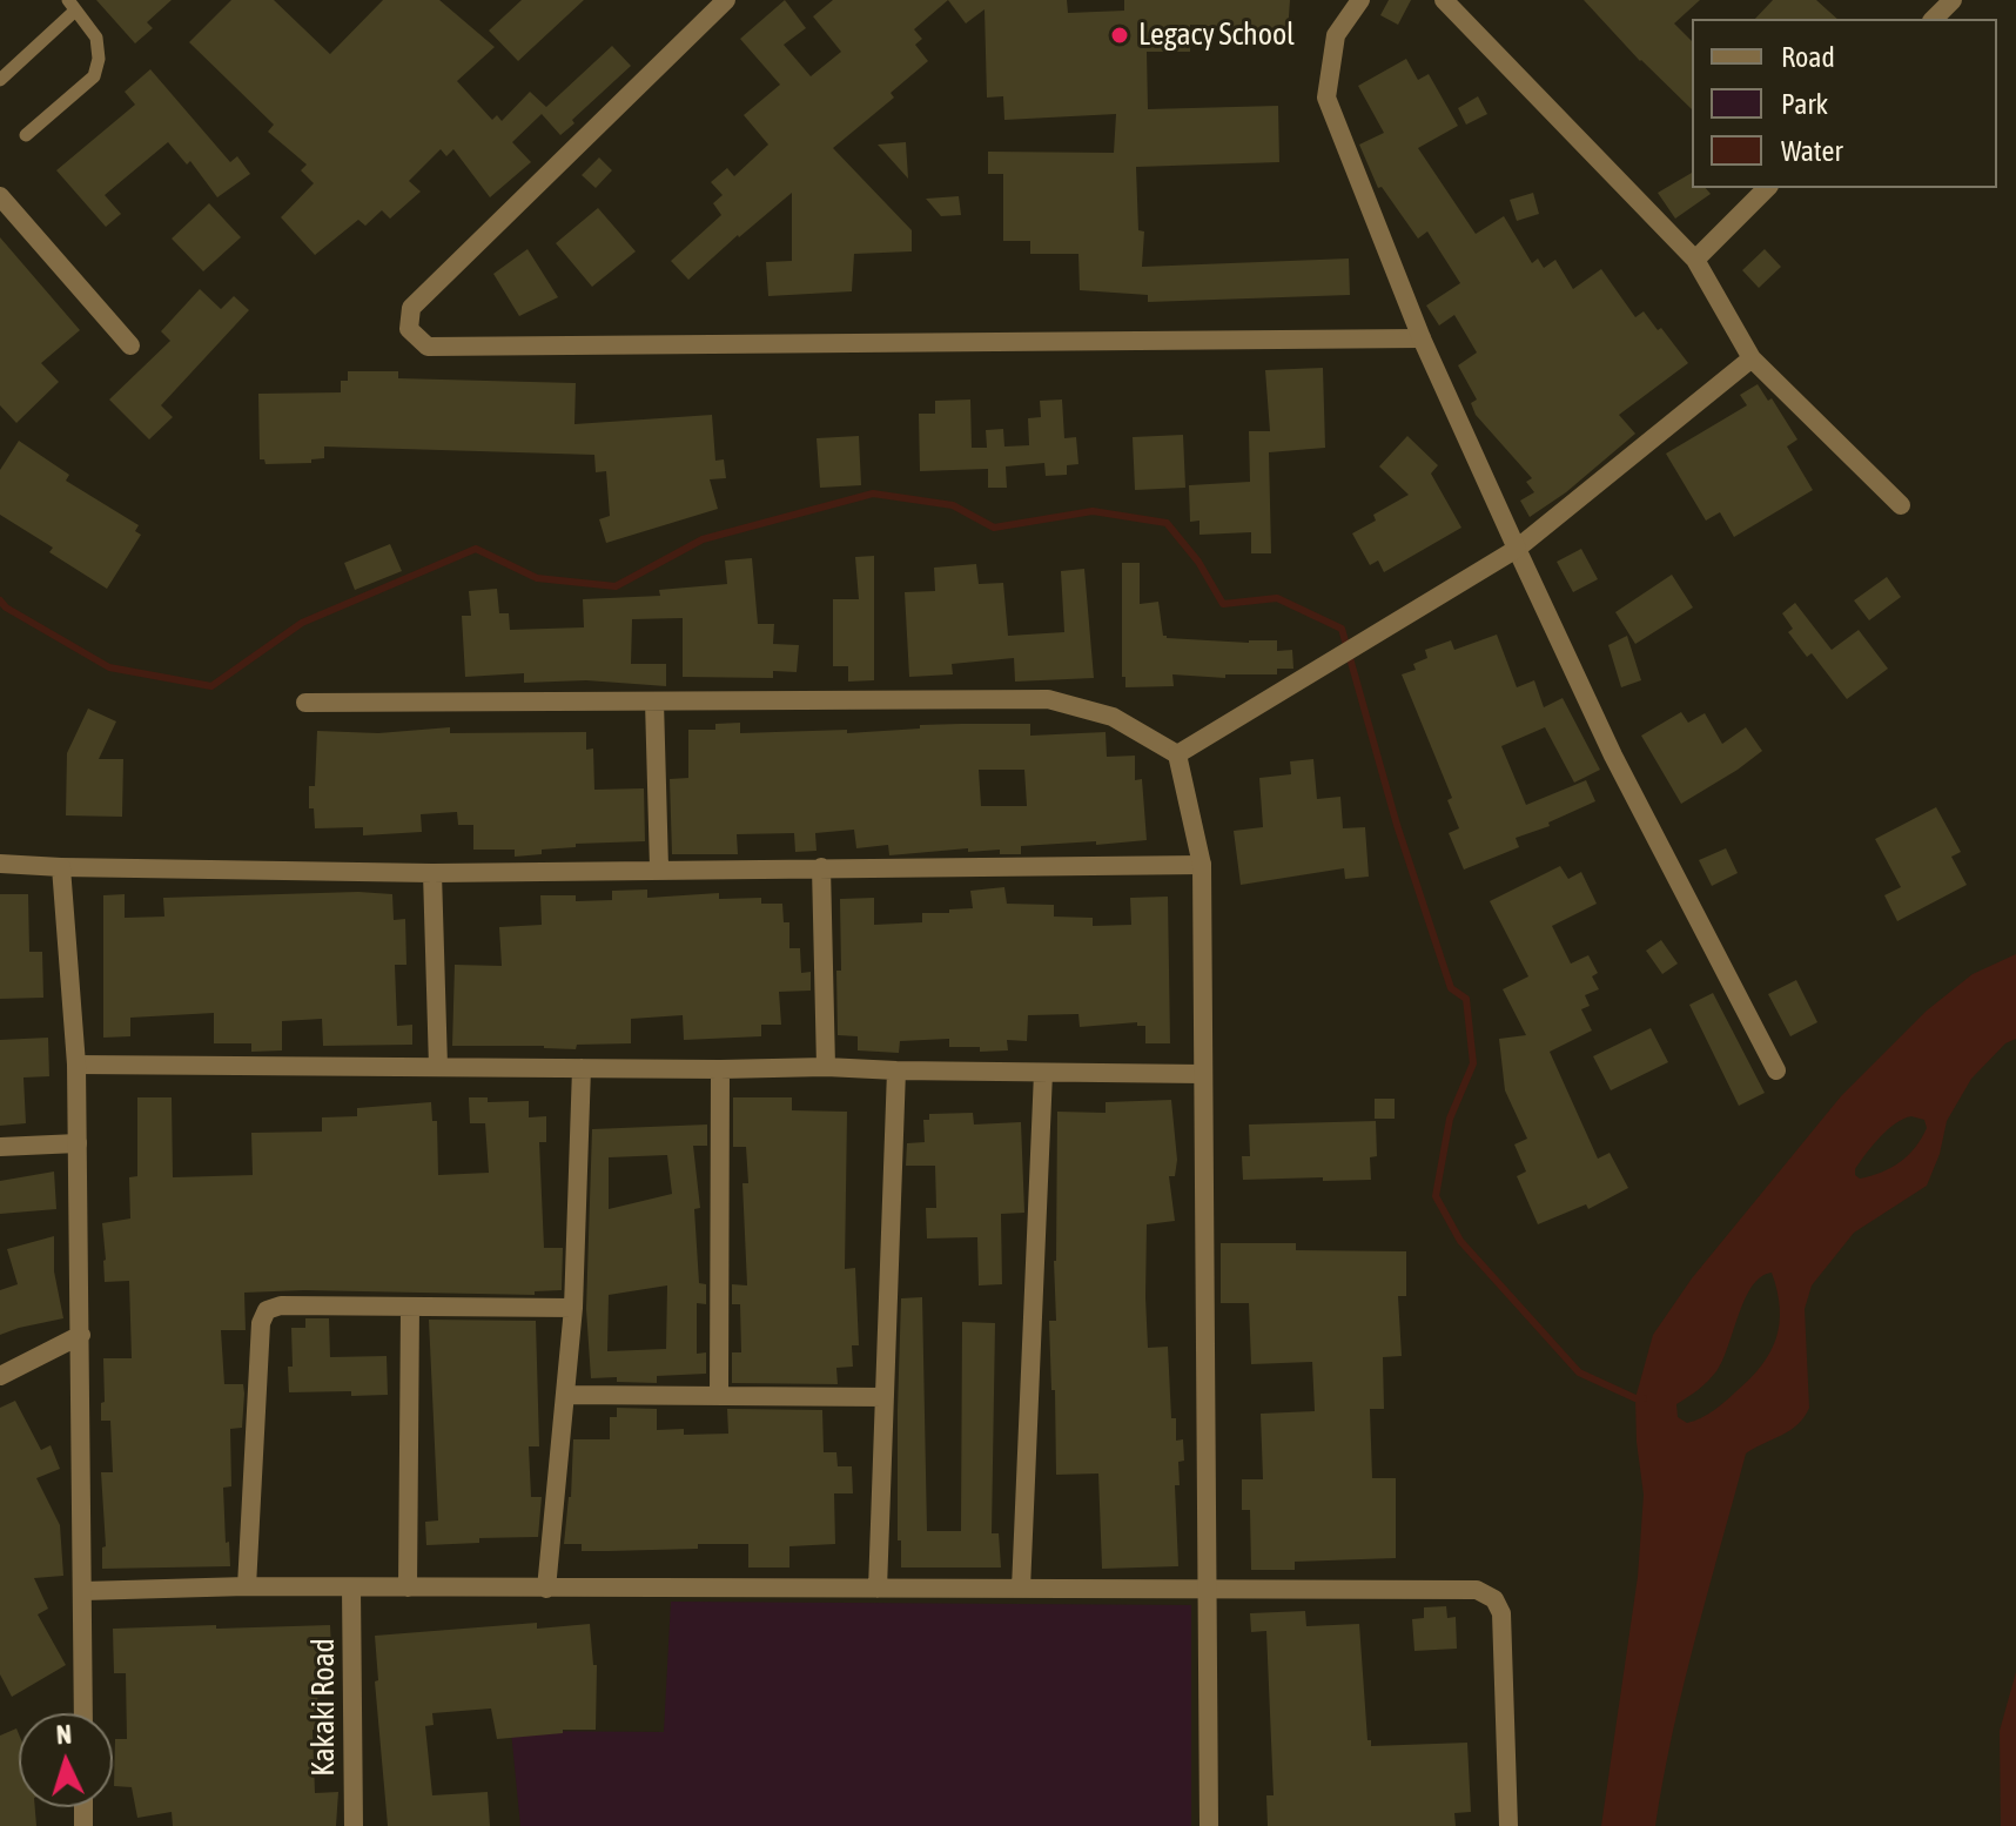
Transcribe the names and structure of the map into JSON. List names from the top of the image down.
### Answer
{
  "streets": {
    "street": ["Kakaki Road"]
  },
  "places": ["Legacy School"],
  "legend": ["Road", "Park", "Water"],
  "north": "top"
}
